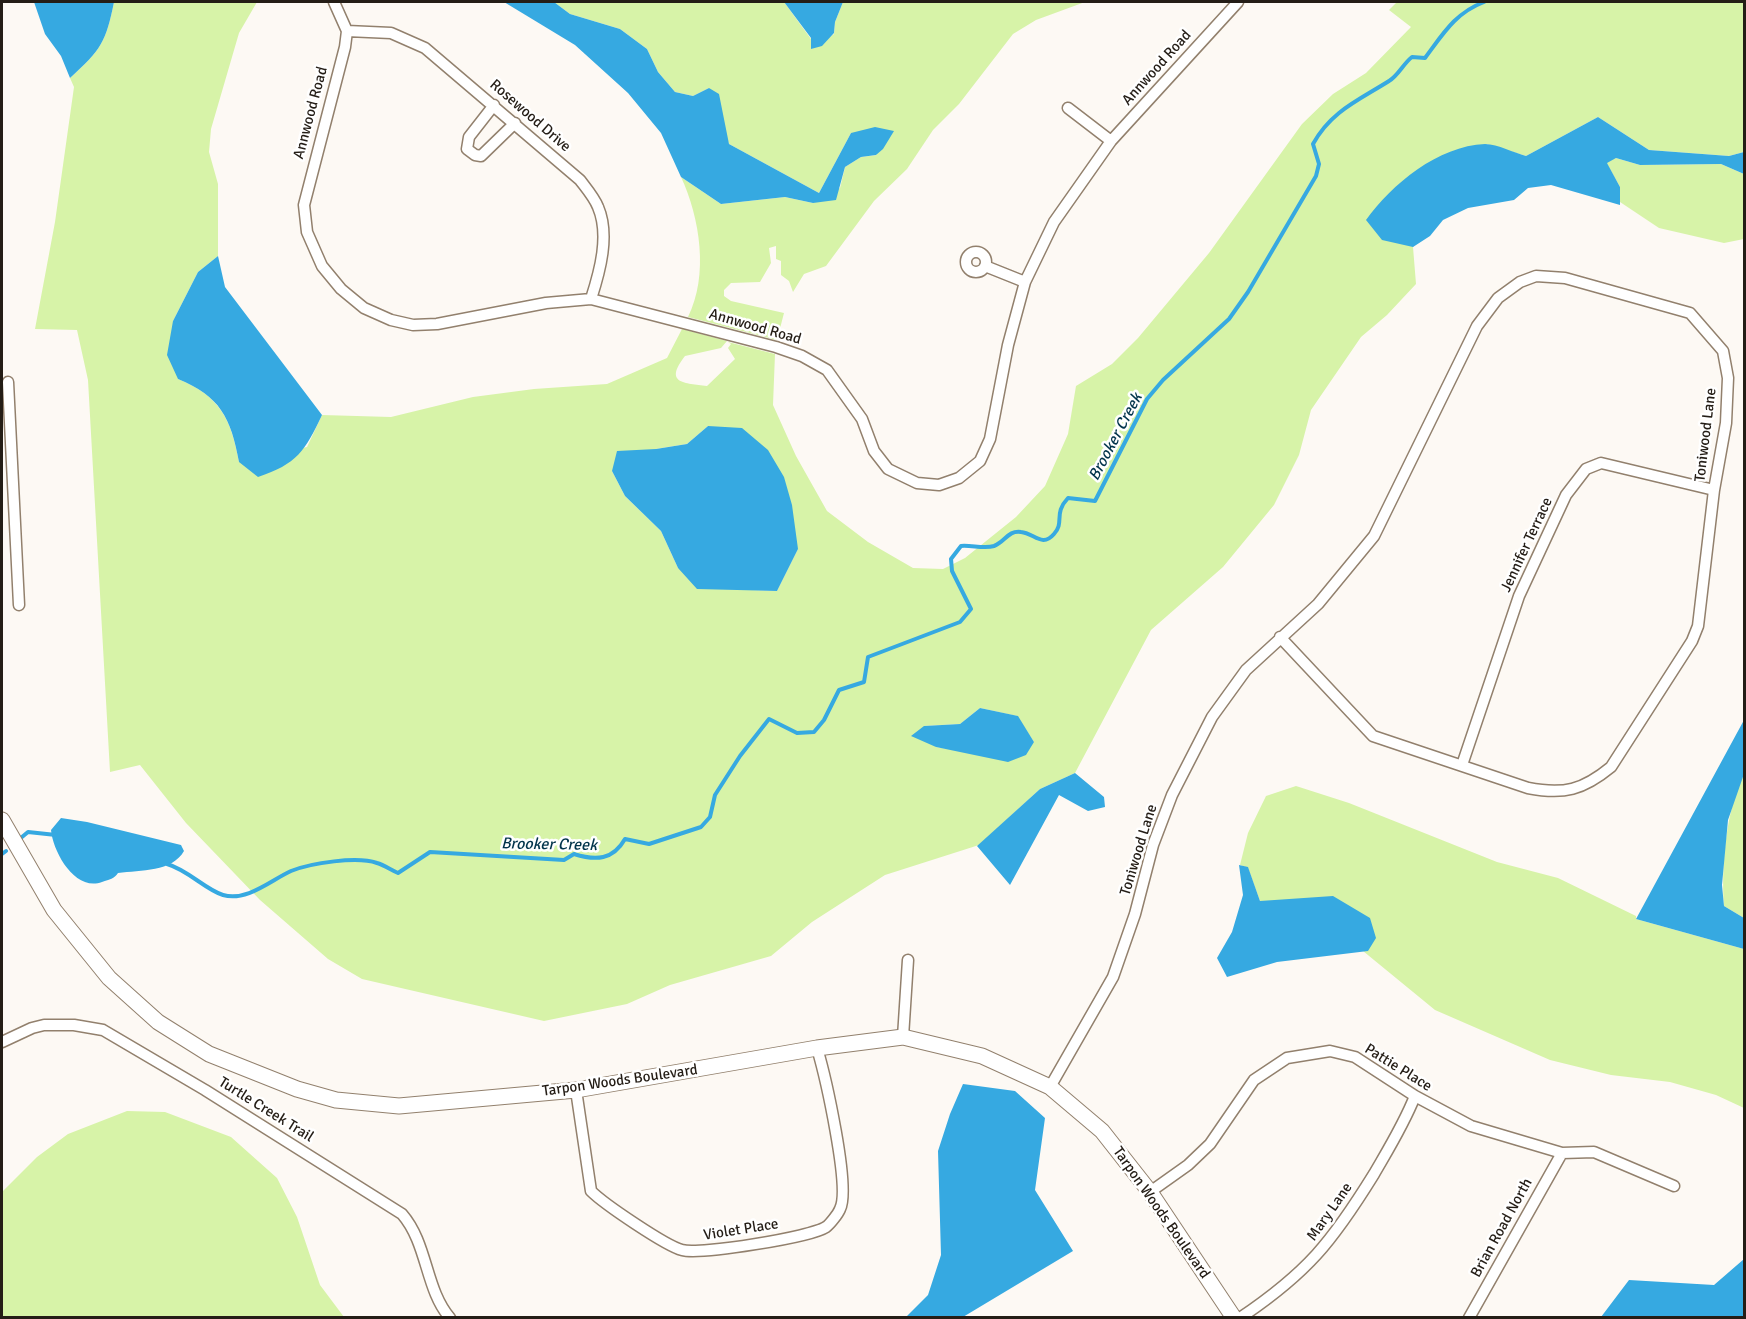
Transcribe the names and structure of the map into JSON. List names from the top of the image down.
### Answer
{
  "streets": {
    "street": [
      "Annwood Road",
      "Rosewood Drive",
      "Toniwood Lane",
      "Jennifer Terrace",
      "Pattie Place",
      "Tarpon Woods Boulevard",
      "Turtle Creek Trail",
      "Mary Lane",
      "Brian Road North",
      "Violet Place"
    ]
  },
  "crossings": [
    ["Annwood Road", "Rosewood Drive"],
    ["Toniwood Lane", "Jennifer Terrace"],
    ["Toniwood Lane", "Tarpon Woods Boulevard"],
    ["Pattie Place", "Tarpon Woods Boulevard"],
    ["Pattie Place", "Mary Lane"],
    ["Pattie Place", "Brian Road North"],
    ["Tarpon Woods Boulevard", "Violet Place"]
  ],
  "water": ["Brooker Creek"]
}
